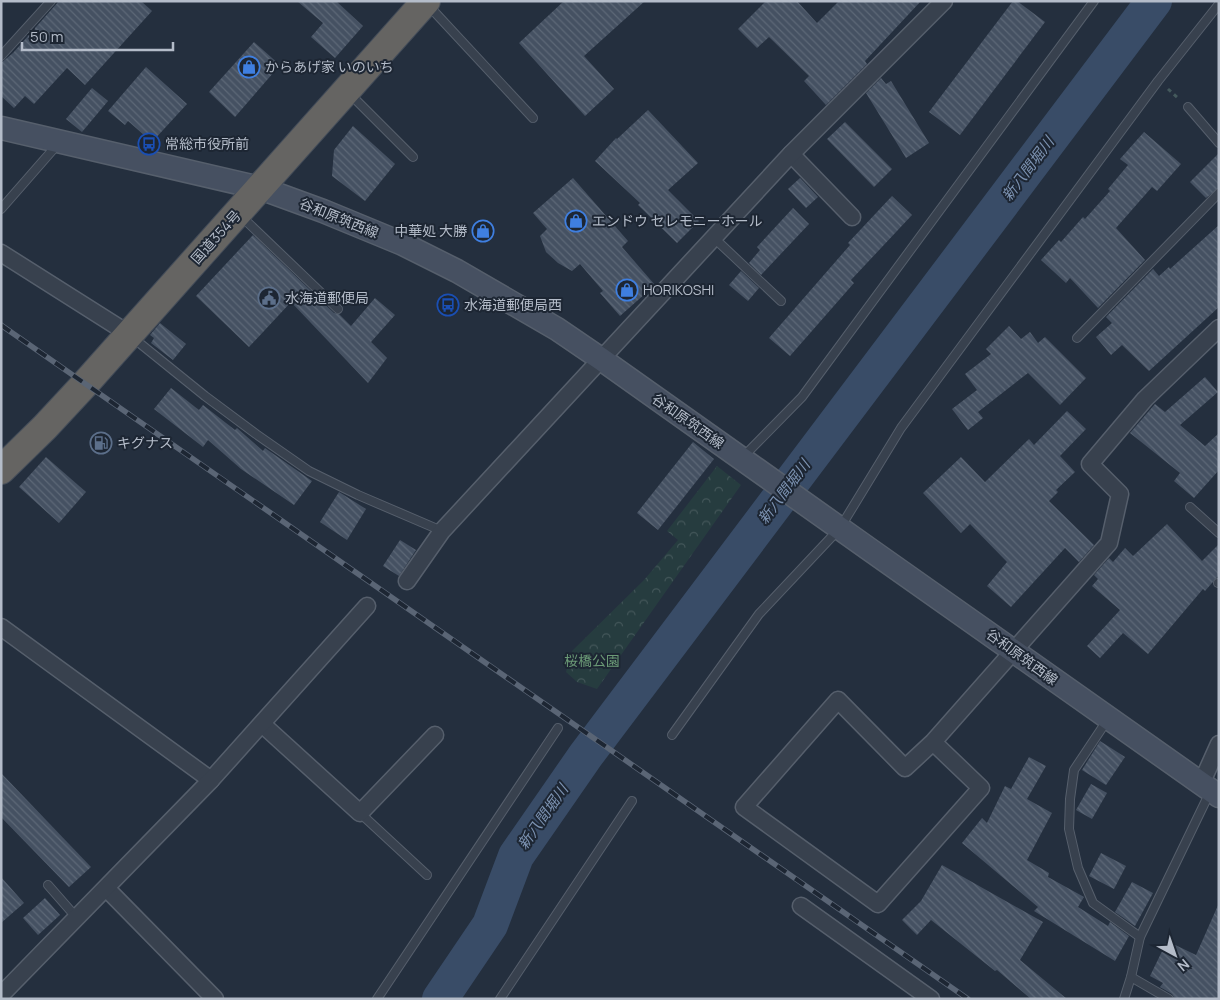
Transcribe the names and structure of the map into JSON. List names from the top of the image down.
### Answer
{
  "streets": {
    "highway": ["国道354号"],
    "main road": ["谷和原筑西線"]
  },
  "crossings": [
    ["谷和原筑西線", "国道354号"]
  ],
  "water": ["新八間堀川"],
  "parks": ["桜橋公園"],
  "places": {
    "shop": [
      "からあげ家 いのいち",
      "エンドウ セレモニーホール",
      "中華処 大勝",
      "HORIKOSHI"
    ],
    "bus stop": ["常総市役所前", "水海道郵便局西"],
    "public building": ["水海道郵便局"],
    "fuel station": ["キグナス"]
  },
  "scale_bar": "50 m",
  "north": "bottom right"
}
